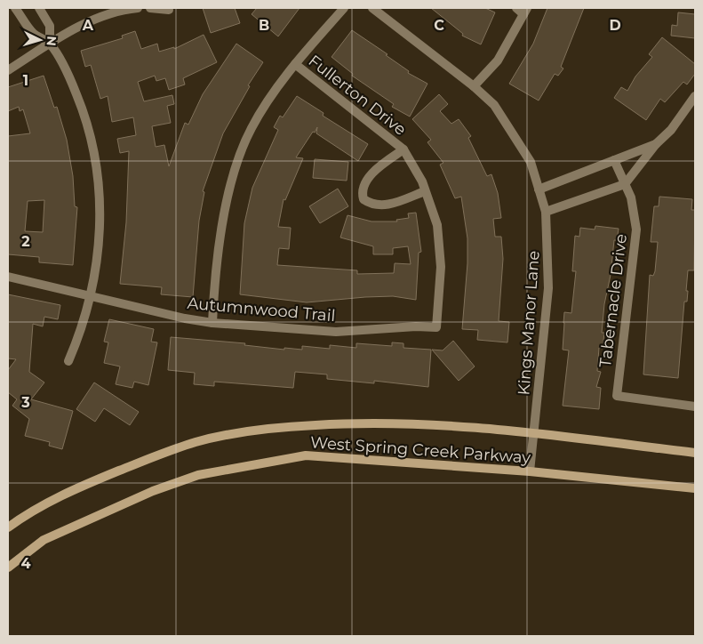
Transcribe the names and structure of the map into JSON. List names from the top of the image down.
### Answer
{
  "streets": {
    "main road": ["West Spring Creek Parkway"],
    "street": [
      "Fullerton Drive",
      "Tabernacle Drive",
      "Autumnwood Trail",
      "Kings Manor Lane"
    ]
  },
  "crossings": [
    ["Fullerton Drive", "Autumnwood Trail"],
    ["Kings Manor Lane", "West Spring Creek Parkway"]
  ],
  "north": "right",
  "grid": {
    "columns": [
      "A",
      "B",
      "C",
      "D"
    ],
    "rows": [
      "1",
      "2",
      "3",
      "4"
    ]
  }
}
